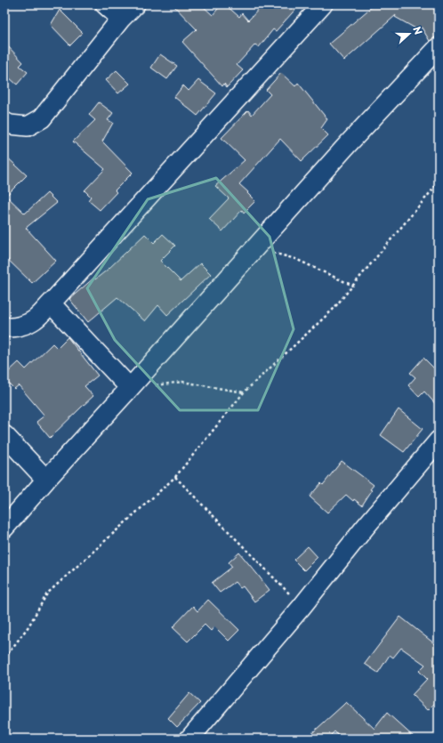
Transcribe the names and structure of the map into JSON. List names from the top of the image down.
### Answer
{
  "north": "right"
}
